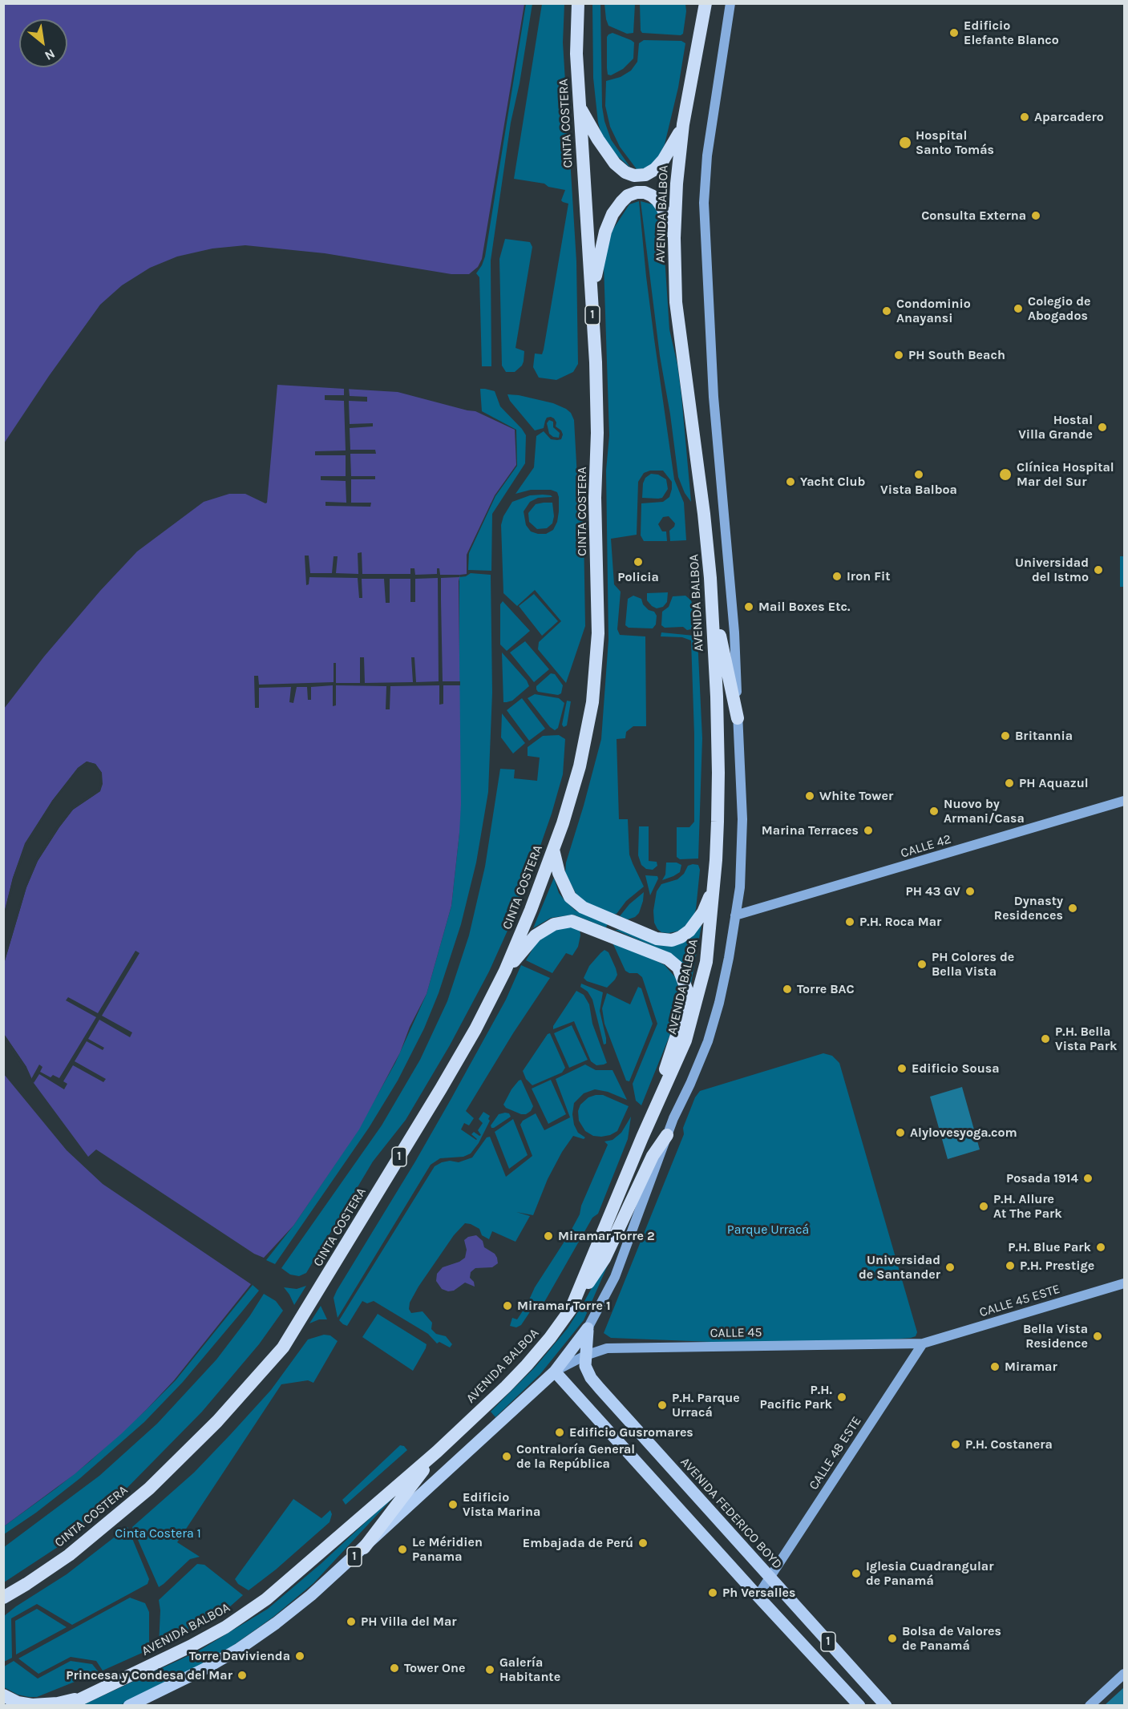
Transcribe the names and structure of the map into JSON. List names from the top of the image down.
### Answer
{
  "streets": {
    "highway": ["CINTA COSTERA", "AVENIDA BALBOA", "1"],
    "main road": [
      "CALLE 42",
      "CALLE 45 ESTE",
      "CALLE 45",
      "CALLE 48 ESTE",
      "AVENIDA FEDERICO BOYD"
    ]
  },
  "crossings": [
    ["1", "CALLE 42"],
    ["1", "CALLE 45"],
    ["1", "CALLE 48 ESTE"],
    ["1", "AVENIDA FEDERICO BOYD"],
    ["CALLE 45 ESTE", "CALLE 45"],
    ["CALLE 45 ESTE", "CALLE 48 ESTE"],
    ["CALLE 45", "CALLE 48 ESTE"],
    ["CALLE 45", "AVENIDA FEDERICO BOYD"],
    ["CALLE 48 ESTE", "AVENIDA FEDERICO BOYD"]
  ],
  "parks": ["Parque Urracá", "Cinta Costera 1"],
  "places": [
    "Edificio Elefante Blanco",
    "Aparcadero",
    "Hospital Santo Tomás",
    "Consulta Externa",
    "Colegio de Abogados",
    "Condominio Anayansi",
    "PH South Beach",
    "Hostal Villa Grande",
    "Vista Balboa",
    "Clínica Hospital Mar del Sur",
    "Yacht Club",
    "Policia",
    "Universidad del Istmo",
    "Iron Fit",
    "Mail Boxes Etc.",
    "Britannia",
    "PH Aquazul",
    "White Tower",
    "Nuovo by Armani/Casa",
    "Marina Terraces",
    "PH 43 GV",
    "Dynasty Residences",
    "P.H. Roca Mar",
    "PH Colores de Bella Vista",
    "Torre BAC",
    "P.H. Bella Vista Park",
    "Edificio Sousa",
    "Alylovesyoga.com",
    "Posada 1914",
    "P.H. Allure At The Park",
    "Miramar Torre 2",
    "P.H. Blue Park",
    "P.H. Prestige",
    "Universidad de Santander",
    "Miramar Torre 1",
    "Bella Vista Residence",
    "Miramar",
    "P.H. Pacific Park",
    "P.H. Parque Urracá",
    "Edificio Gusromares",
    "P.H. Costanera",
    "Contraloría General de la República",
    "Edificio Vista Marina",
    "Embajada de Perú",
    "Le Méridien Panama",
    "Iglesia Cuadrangular de Panamá",
    "Ph Versalles",
    "PH Villa del Mar",
    "Bolsa de Valores de Panamá",
    "Torre Davivienda",
    "Tower One",
    "Galería Habitante",
    "Princesa y Condesa del Mar"
  ],
  "north": "bottom right"
}
